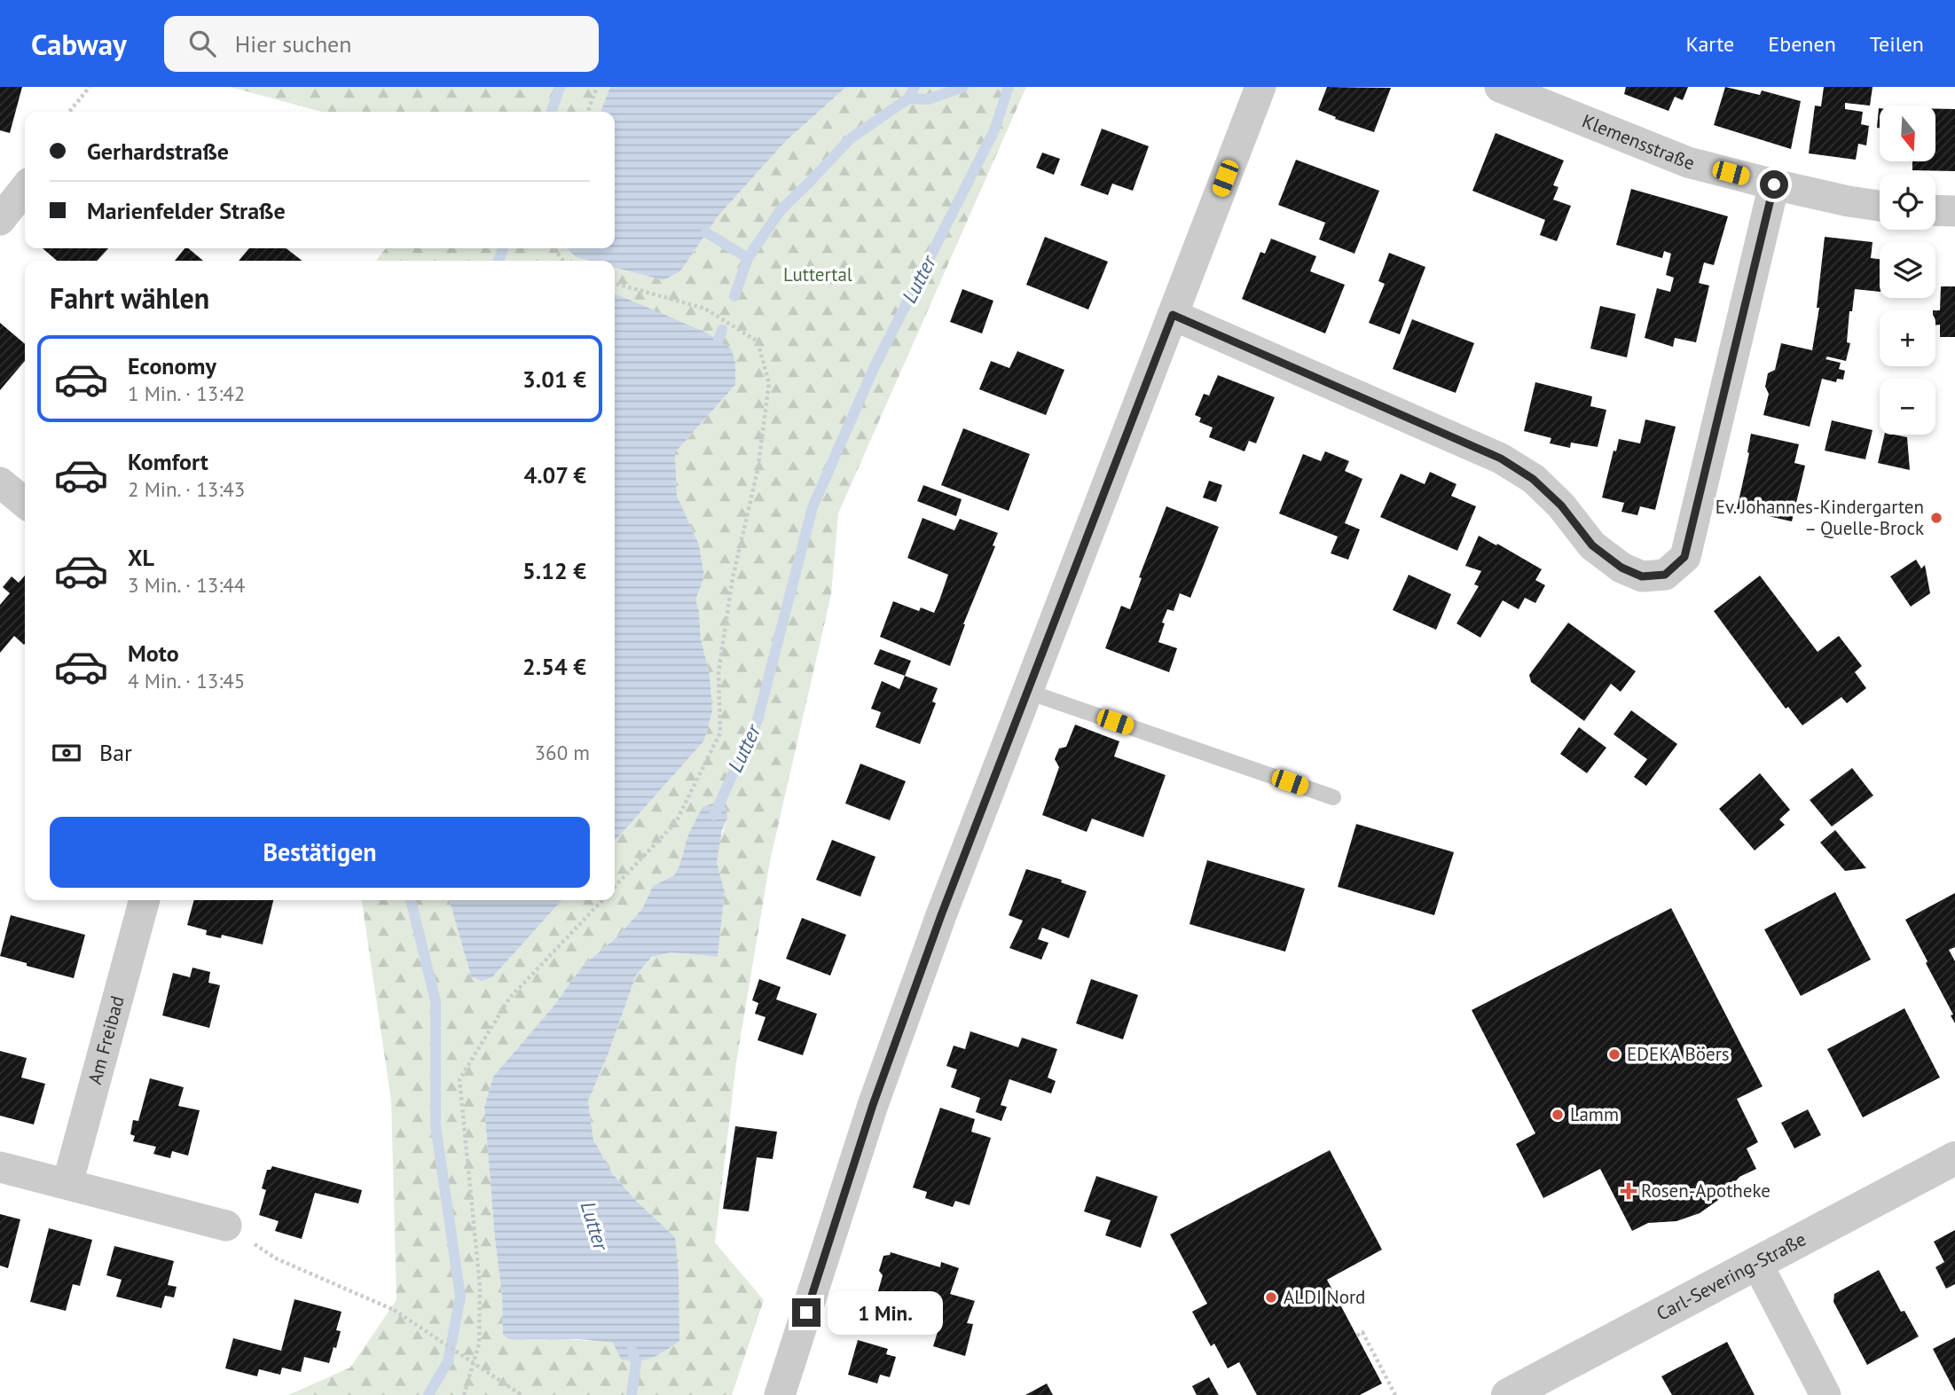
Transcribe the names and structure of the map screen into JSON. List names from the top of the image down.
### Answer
{
  "streets": {
    "street": ["Klemensstraße", "Am Freibad", "Carl-Severing-Straße"]
  },
  "water": ["Lutter"],
  "parks": ["Luttertal"],
  "places": {
    "other": [
      "Ev. Johannes-Kindergarten – Quelle-Brock",
      "EDEKA Böers",
      "Lamm",
      "ALDI Nord"
    ],
    "health": ["Rosen-Apotheke"]
  },
  "north": "bottom",
  "page": {
    "header": "Cabway",
    "search": "Hier suchen",
    "nav": ["Karte", "Ebenen", "Teilen"],
    "map_buttons": ["+", "−"],
    "banner": ["Gerhardstraße", "Marienfelder Straße"],
    "heading": "Fahrt wählen",
    "list": [
      {
        "name": "Economy",
        "note": "1 Min. · 13:42",
        "value": "3.01 €"
      },
      {
        "name": "Komfort",
        "note": "2 Min. · 13:43",
        "value": "4.07 €"
      },
      {
        "name": "XL",
        "note": "3 Min. · 13:44",
        "value": "5.12 €"
      },
      {
        "name": "Moto",
        "note": "4 Min. · 13:45",
        "value": "2.54 €"
      }
    ],
    "pay": ["Bar", "360 m"],
    "buttons": "Bestätigen",
    "bubble": "1 Min."
  }
}
